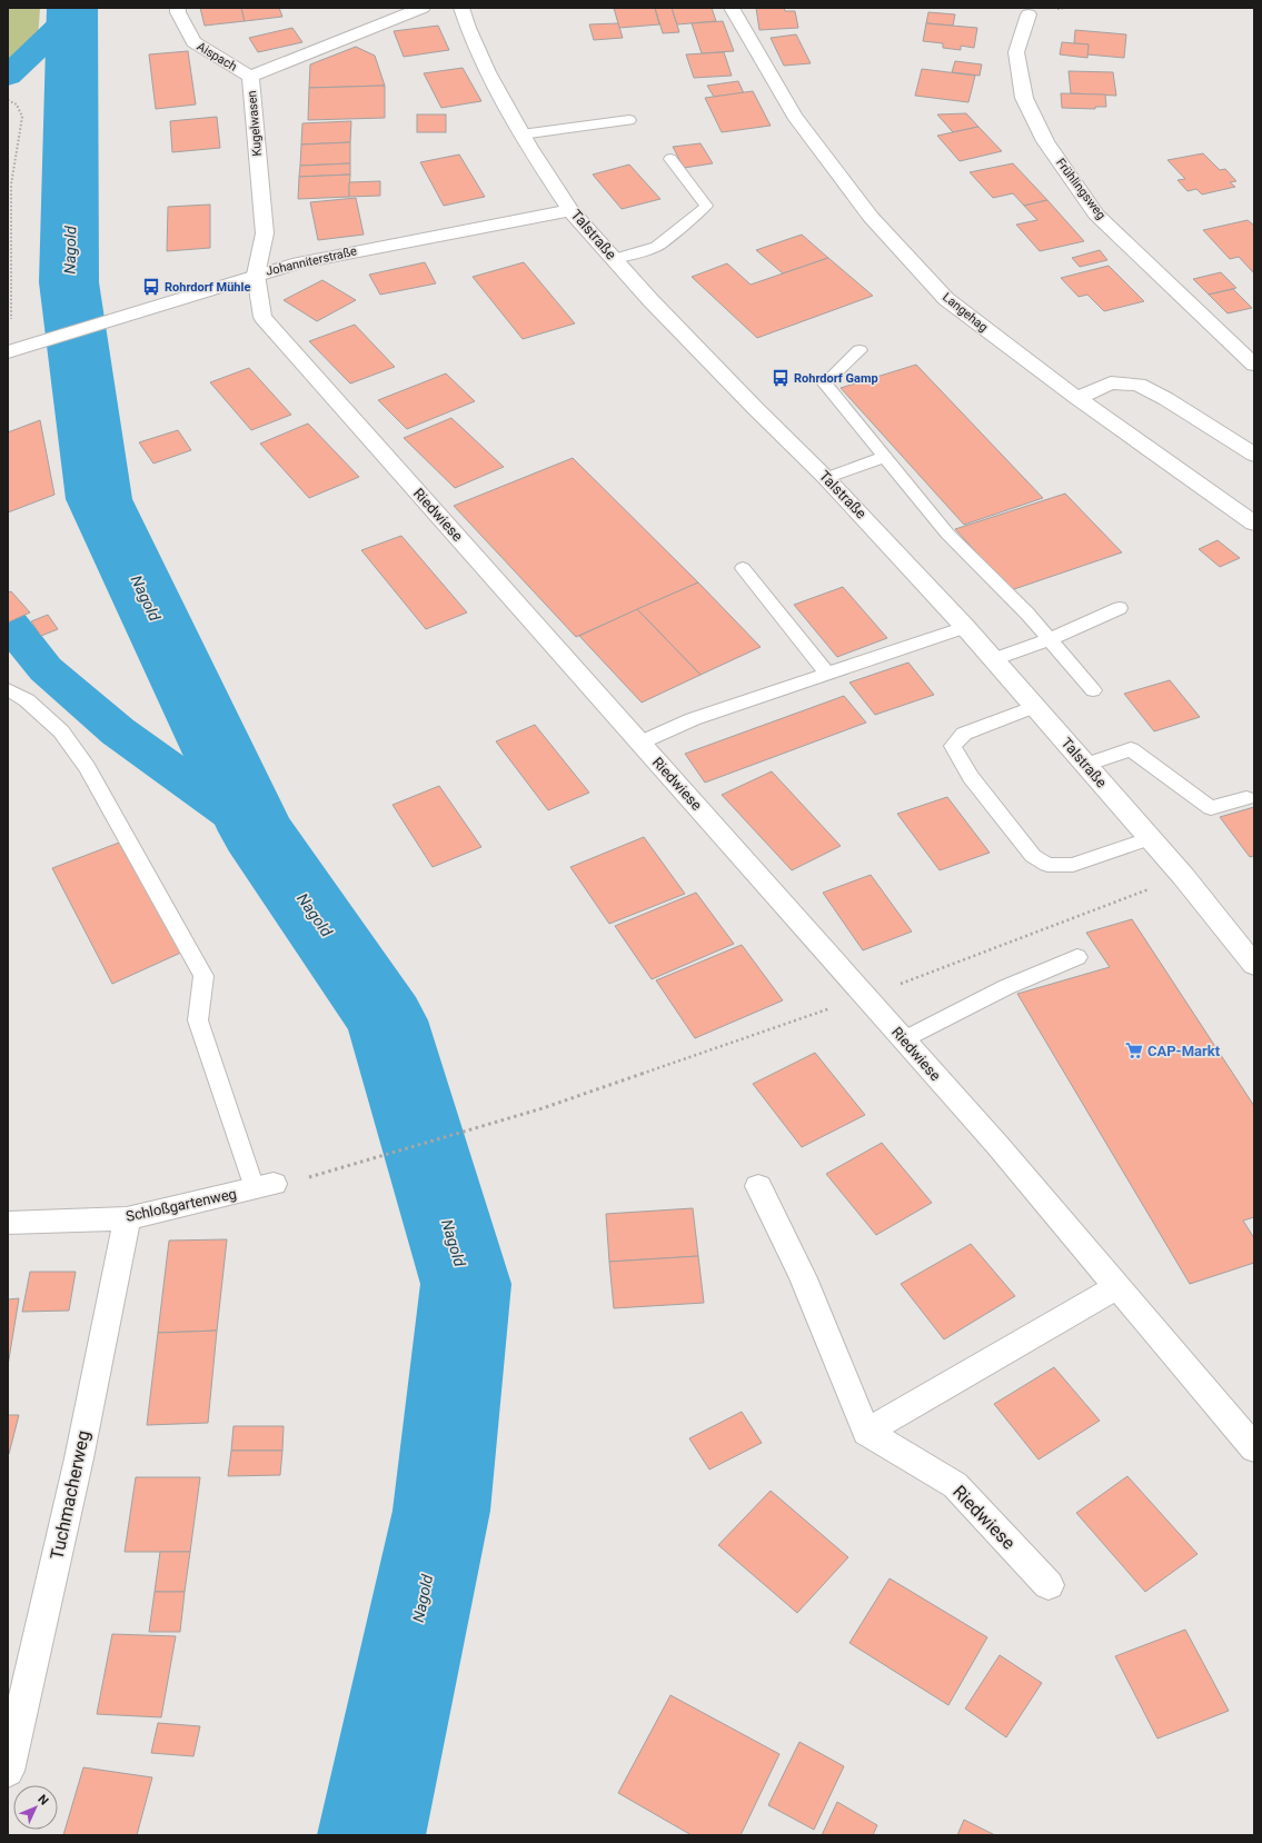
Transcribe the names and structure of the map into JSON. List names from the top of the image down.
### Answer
{
  "streets": {
    "street": [
      "Aispach",
      "Kugelwasen",
      "Frühlingsweg",
      "Talstraße",
      "Johanniterstraße",
      "Langehag",
      "Riedwiese",
      "Schloßgartenweg",
      "Tuchmacherweg"
    ]
  },
  "crossings": [
    ["Aispach", "Kugelwasen"],
    ["Kugelwasen", "Johanniterstraße"],
    ["Kugelwasen", "Riedwiese"],
    ["Talstraße", "Johanniterstraße"],
    ["Johanniterstraße", "Riedwiese"],
    ["Schloßgartenweg", "Tuchmacherweg"]
  ],
  "water": ["Nagold"],
  "places": {
    "bus stop": ["Rohrdorf Mühle", "Rohrdorf Gamp"],
    "supermarket": ["CAP-Markt"]
  },
  "north": "top right"
}
